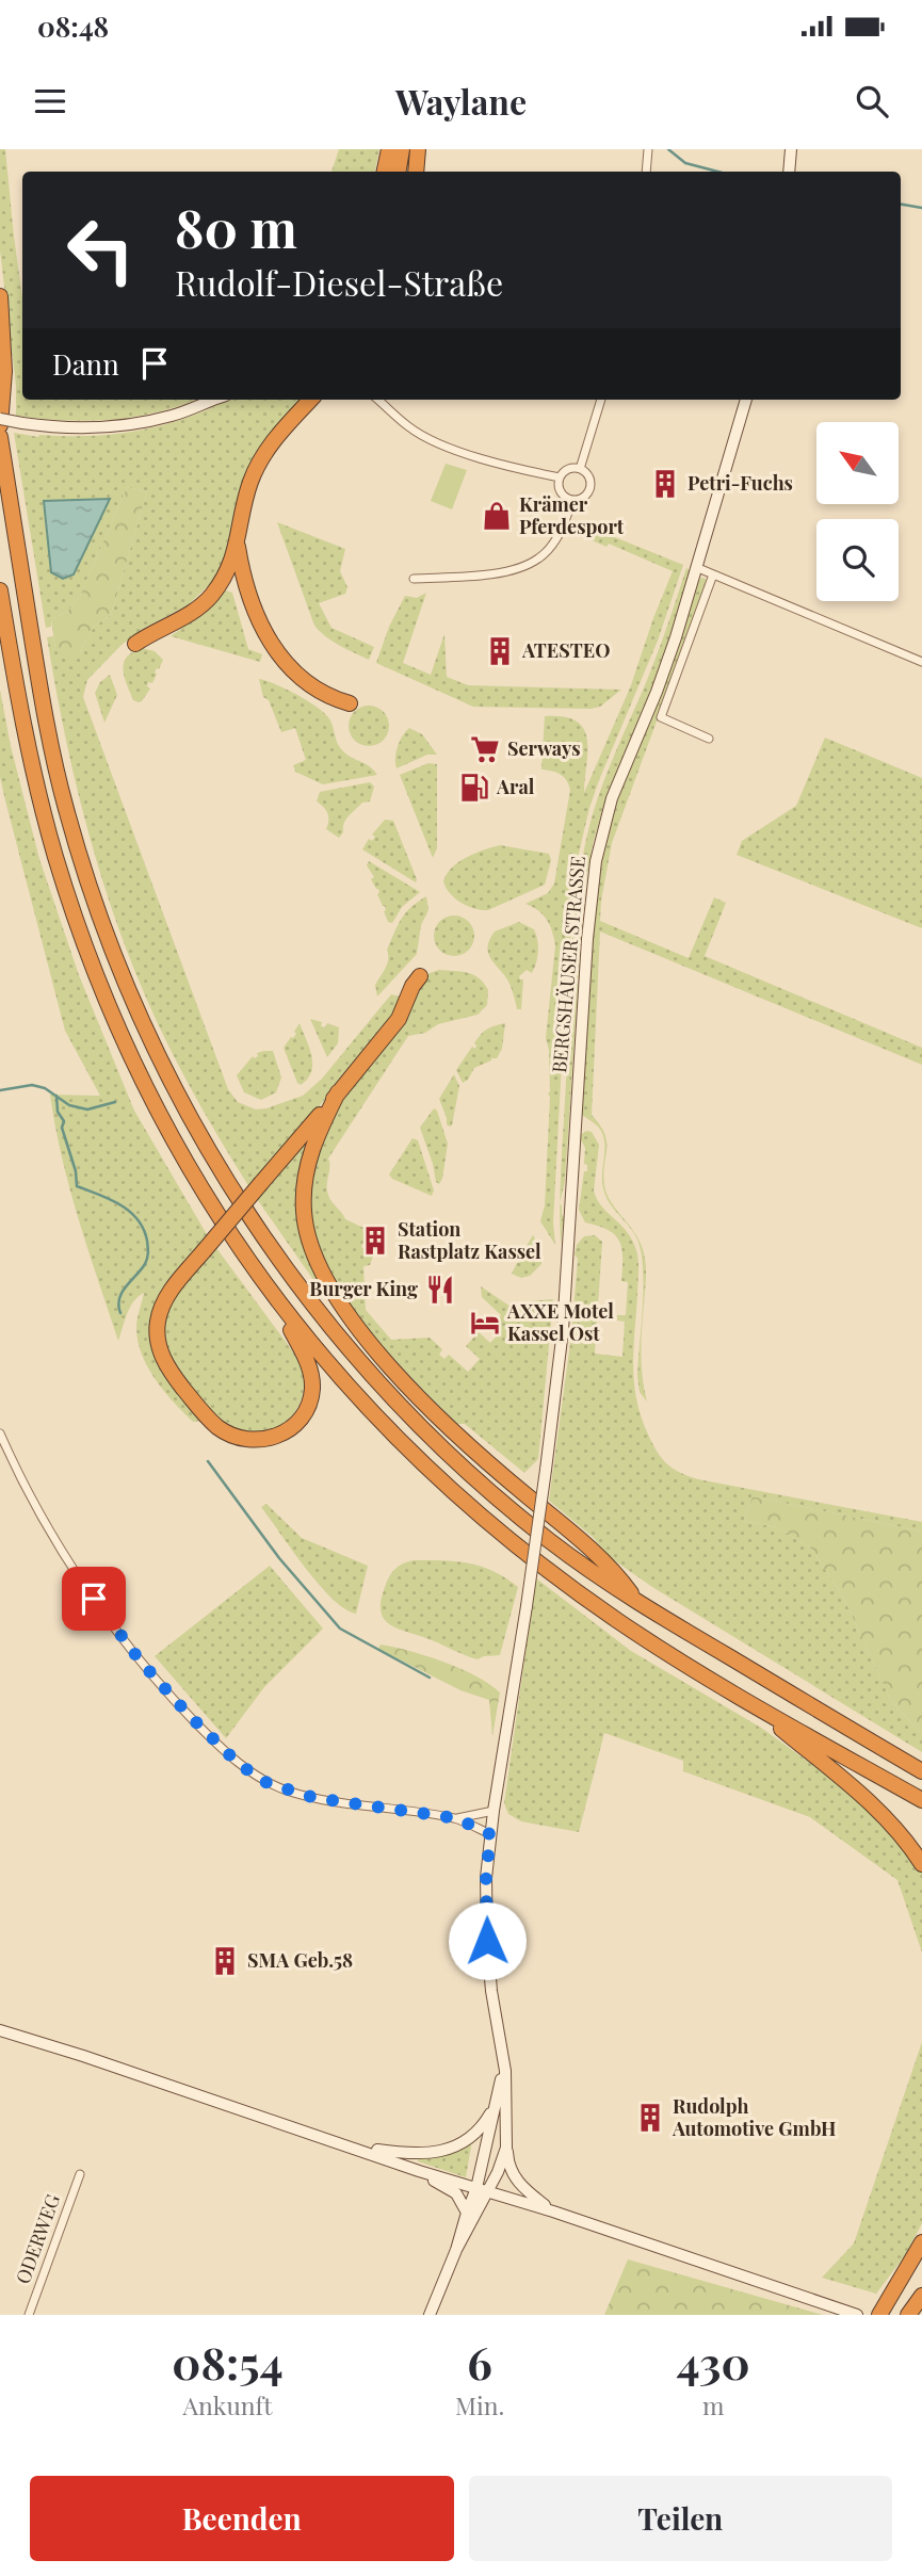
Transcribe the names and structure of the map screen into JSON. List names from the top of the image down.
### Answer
{
  "streets": {
    "main road": ["BERGSHÄUSER STRASSE"],
    "street": ["ODERWEG"]
  },
  "places": {
    "building": [
      "Petri-Fuchs",
      "ATESTEO",
      "Station Rastplatz Kassel",
      "SMA Geb.58",
      "Rudolph Automotive GmbH"
    ],
    "shop": ["Krämer Pferdesport"],
    "supermarket": ["Serways"],
    "fuel station": ["Aral"],
    "restaurant": ["Burger King"],
    "hotel": ["AXXE Motel Kassel Ost"]
  },
  "north": "top left",
  "page": {
    "status": "08:48",
    "header": "Waylane",
    "turn": ["80 m", "Rudolf-Diesel-Straße"],
    "then": "Dann",
    "eta": [
      "08:54",
      "Ankunft",
      "6",
      "Min.",
      "430",
      "m"
    ],
    "buttons": ["Beenden", "Teilen"]
  }
}
